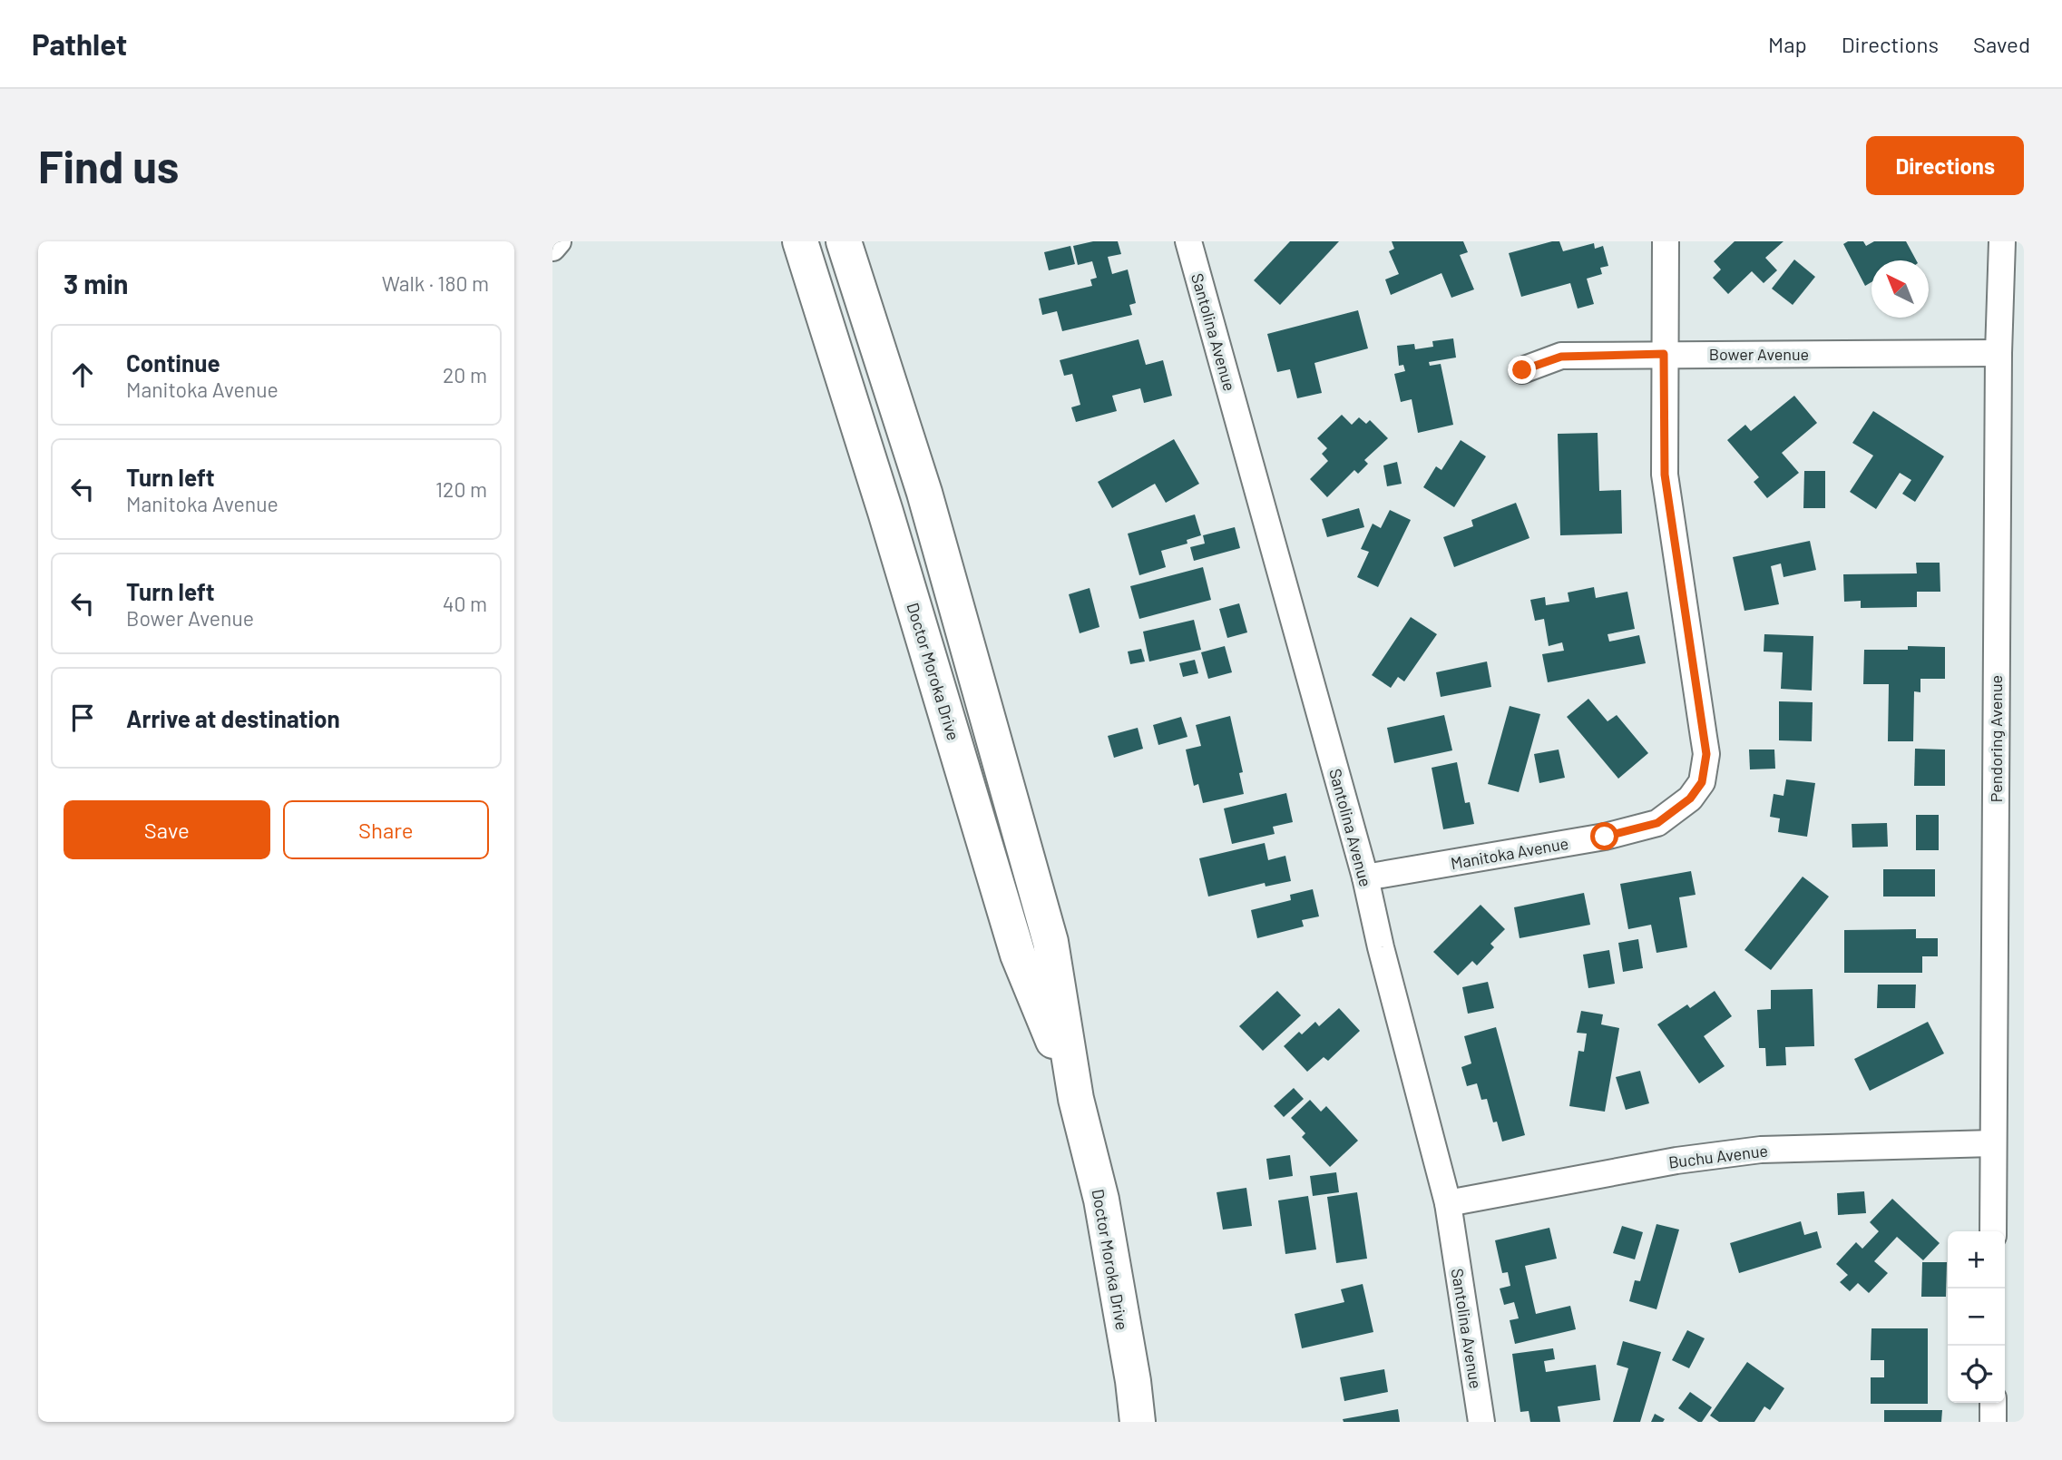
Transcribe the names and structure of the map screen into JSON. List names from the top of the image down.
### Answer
{
  "streets": {
    "main road": ["Doctor Moroka Drive"],
    "street": [
      "Santolina Avenue",
      "Bower Avenue",
      "Pendoring Avenue",
      "Manitoka Avenue",
      "Buchu Avenue"
    ]
  },
  "crossings": [
    ["Santolina Avenue", "Manitoka Avenue"],
    ["Santolina Avenue", "Buchu Avenue"],
    ["Bower Avenue", "Pendoring Avenue"],
    ["Bower Avenue", "Manitoka Avenue"],
    ["Pendoring Avenue", "Buchu Avenue"]
  ],
  "north": "top left",
  "page": {
    "header": "Pathlet",
    "nav": ["Map", "Directions", "Saved"],
    "buttons": [
      "Directions",
      ["Save", "Share"]
    ],
    "title": "Find us",
    "heading": ["3 min", "Walk · 180 m"],
    "list": [
      ["Continue", "Manitoka Avenue", "20 m"],
      ["Turn left", "Manitoka Avenue", "120 m"],
      ["Turn left", "Bower Avenue", "40 m"],
      "Arrive at destination"
    ],
    "map_buttons": ["+", "−"]
  }
}
